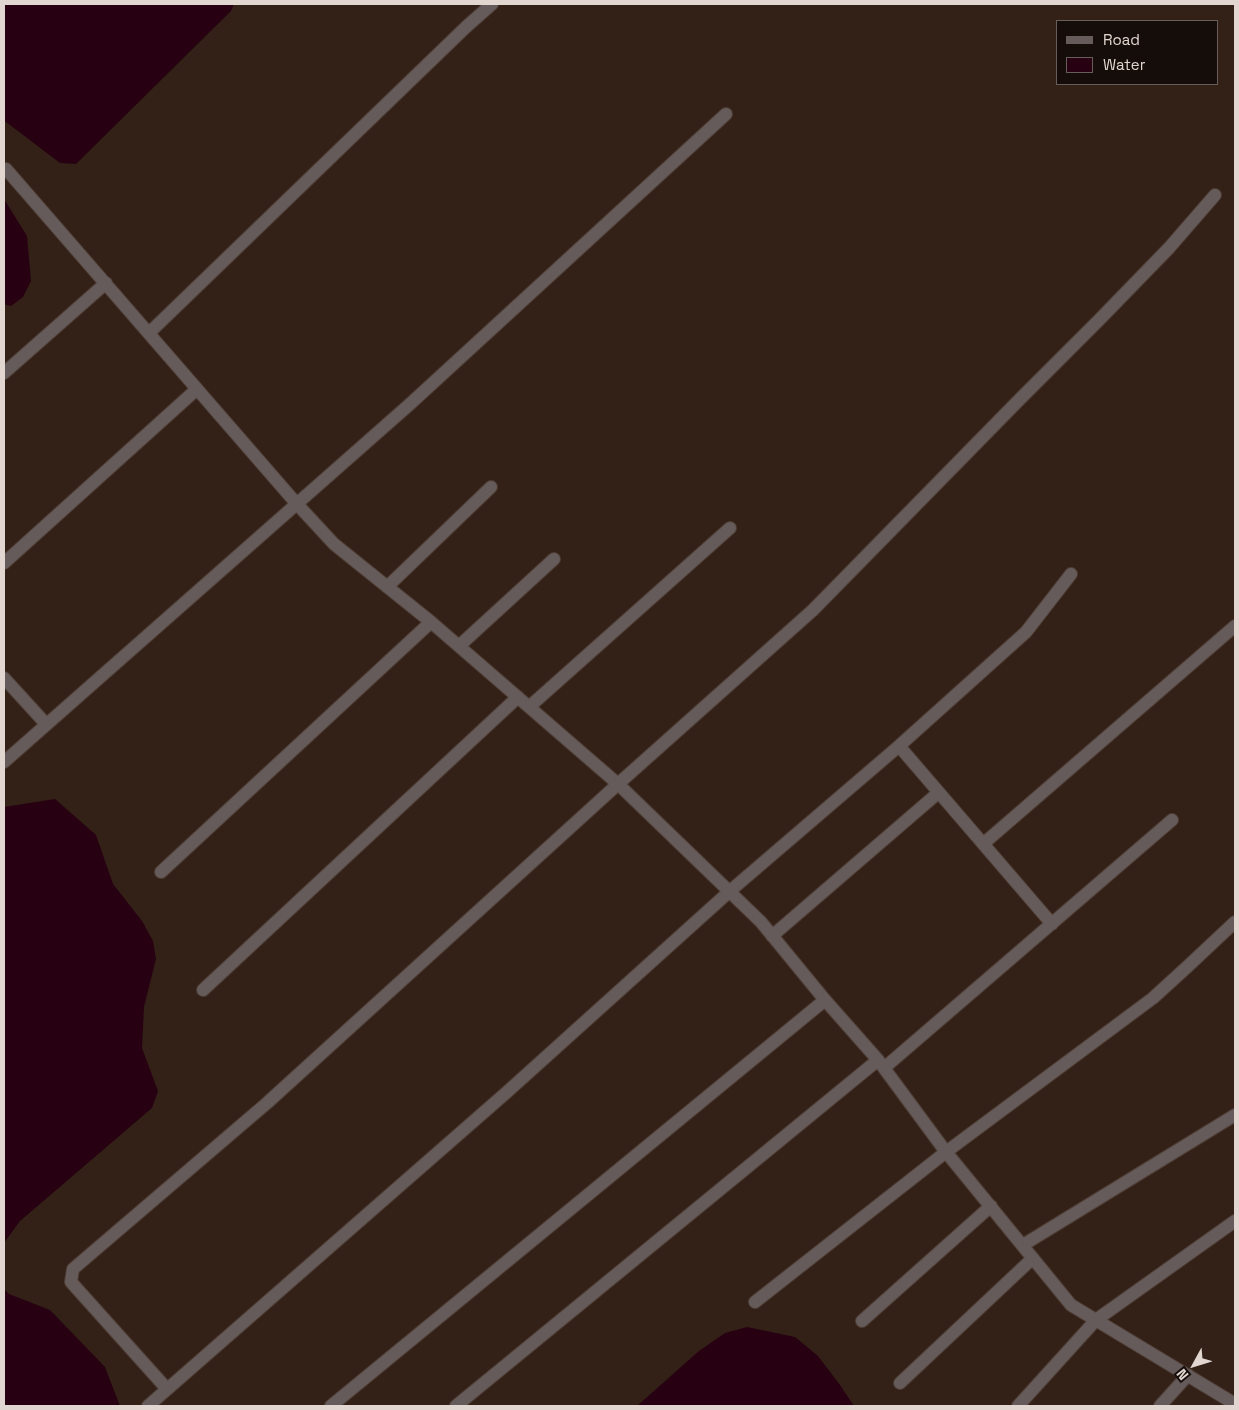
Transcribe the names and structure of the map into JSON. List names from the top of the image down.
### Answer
{
  "legend": ["Road", "Water"],
  "north": "bottom left"
}
